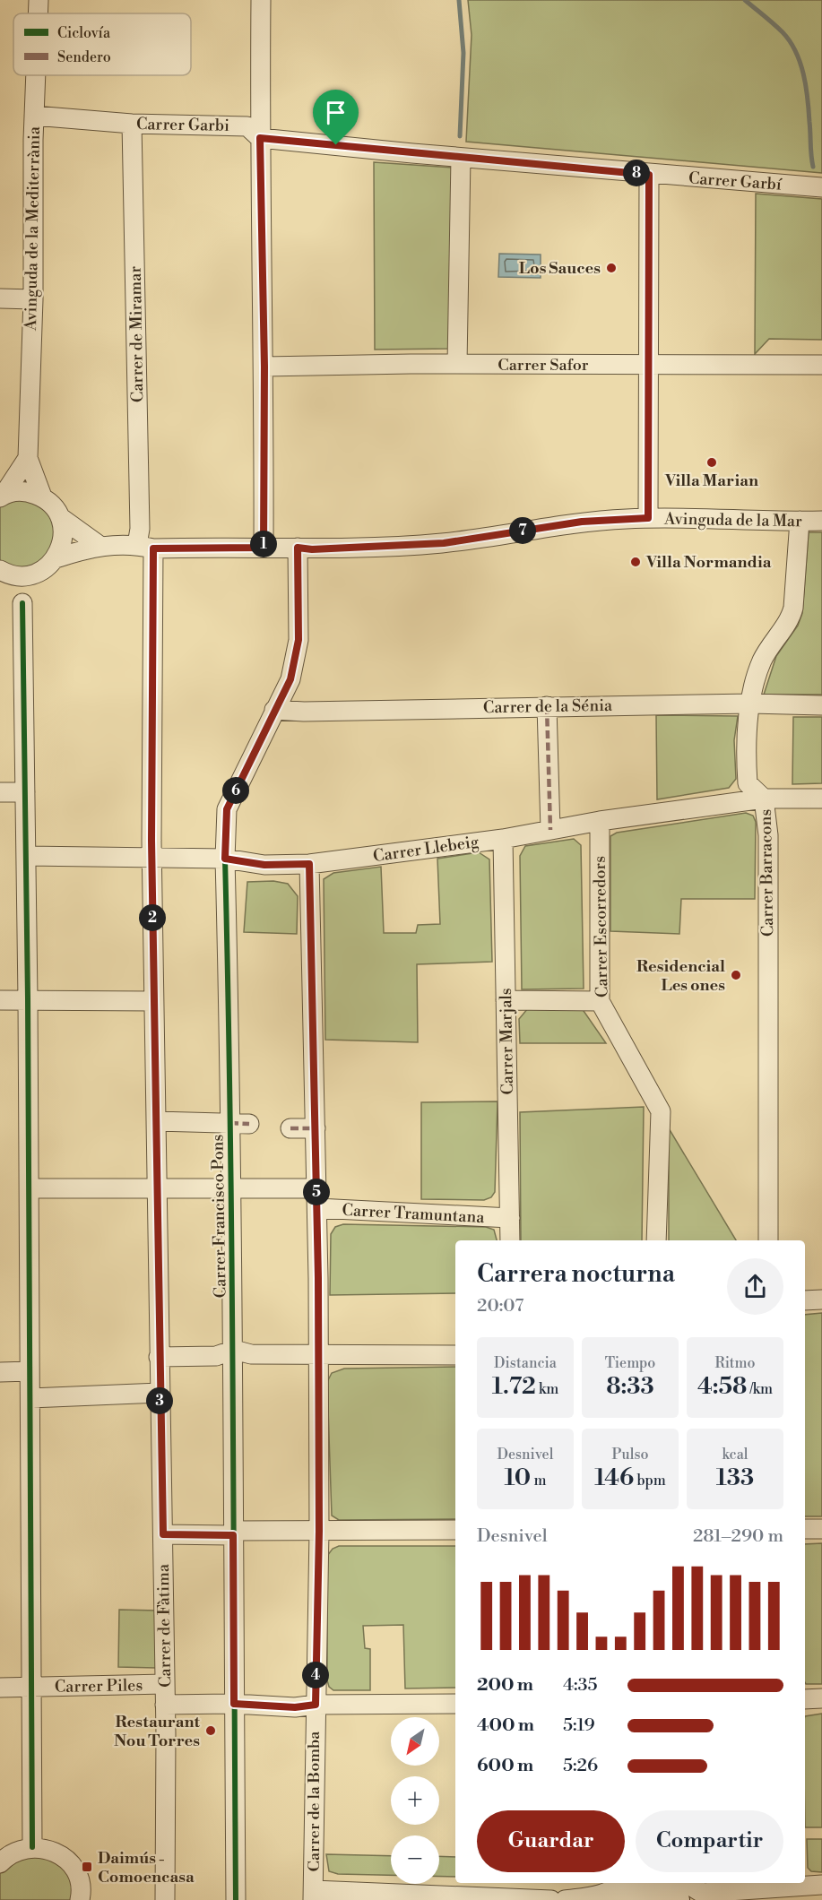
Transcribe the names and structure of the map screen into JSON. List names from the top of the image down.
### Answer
{
  "streets": {
    "street": [
      "Carrer Garbi",
      "Carrer Garbí",
      "Avinguda de la Mediterrània",
      "Carrer de Miramar",
      "Carrer Safor",
      "Avinguda de la Mar",
      "Carrer de la Sénia",
      "Carrer Llebeig",
      "Carrer Barracons",
      "Carrer Escorredors",
      "Carrer Marjals",
      "Carrer Tramuntana",
      "Carrer Francisco Pons",
      "Carrer de Fàtima",
      "Carrer Piles",
      "Carrer de la Bomba"
    ]
  },
  "crossings": [
    ["Carrer Garbi", "Carrer Garbí"],
    ["Carrer Garbi", "Avinguda de la Mediterrània"],
    ["Carrer Garbi", "Carrer de Miramar"],
    ["Carrer de Miramar", "Avinguda de la Mar"],
    ["Carrer de Miramar", "Carrer Llebeig"],
    ["Carrer de Miramar", "Carrer de Fàtima"],
    ["Avinguda de la Mar", "Carrer Barracons"],
    ["Avinguda de la Mar", "Carrer Francisco Pons"],
    ["Carrer de la Sénia", "Carrer Barracons"],
    ["Carrer de la Sénia", "Carrer Francisco Pons"],
    ["Carrer Llebeig", "Carrer Barracons"],
    ["Carrer Llebeig", "Carrer Escorredors"],
    ["Carrer Llebeig", "Carrer Marjals"],
    ["Carrer Llebeig", "Carrer Francisco Pons"],
    ["Carrer Llebeig", "Carrer de Fàtima"],
    ["Carrer Llebeig", "Carrer de la Bomba"],
    ["Carrer Marjals", "Carrer Tramuntana"],
    ["Carrer Tramuntana", "Carrer de la Bomba"],
    ["Carrer de Fàtima", "Carrer Piles"]
  ],
  "places": {
    "other": [
      "Los Sauces",
      "Villa Marian",
      "Villa Normandia",
      "Residencial Les ones",
      "Restaurant Nou Torres"
    ],
    "transit": ["Daimús - Comoencasa"]
  },
  "legend": ["Ciclovía", "Sendero"],
  "north": "bottom left",
  "page": {
    "pins": [
      "8",
      "7",
      "1",
      "6",
      "2",
      "5",
      "3",
      "4"
    ],
    "heading": ["Carrera nocturna", "20:07"],
    "stats": [
      ["Distancia", "1.72 km"],
      ["Tiempo", "8:33"],
      ["Ritmo", "4:58 /km"],
      ["Desnivel", "10 m"],
      ["Pulso", "146 bpm"],
      ["kcal", "133"]
    ],
    "chart": ["Desnivel", "281–290 m"],
    "list": [
      {
        "name": "200 m",
        "note": "4:35"
      },
      {
        "name": "400 m",
        "note": "5:19"
      },
      {
        "name": "600 m",
        "note": "5:26"
      }
    ],
    "map_buttons": ["+", "−"],
    "buttons": ["Guardar", "Compartir"]
  }
}
